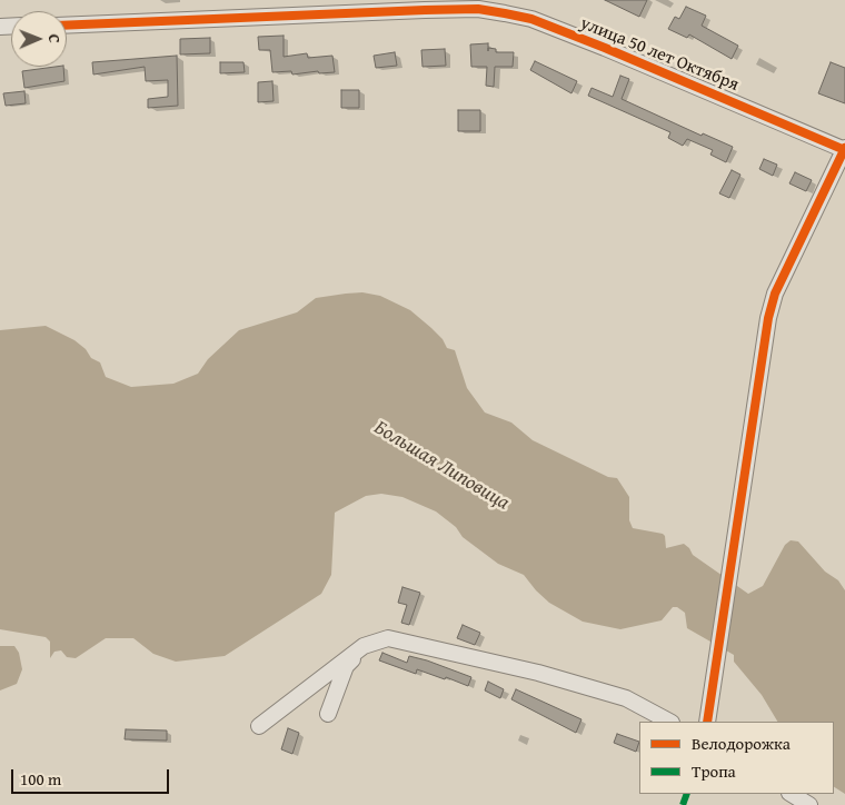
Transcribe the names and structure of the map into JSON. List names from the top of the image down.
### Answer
{
  "streets": {
    "street": ["улица 50 лет Октября"]
  },
  "water": ["Большая Липовица"],
  "legend": ["Велодорожка", "Тропа"],
  "scale_bar": "100 m",
  "north": "right"
}
